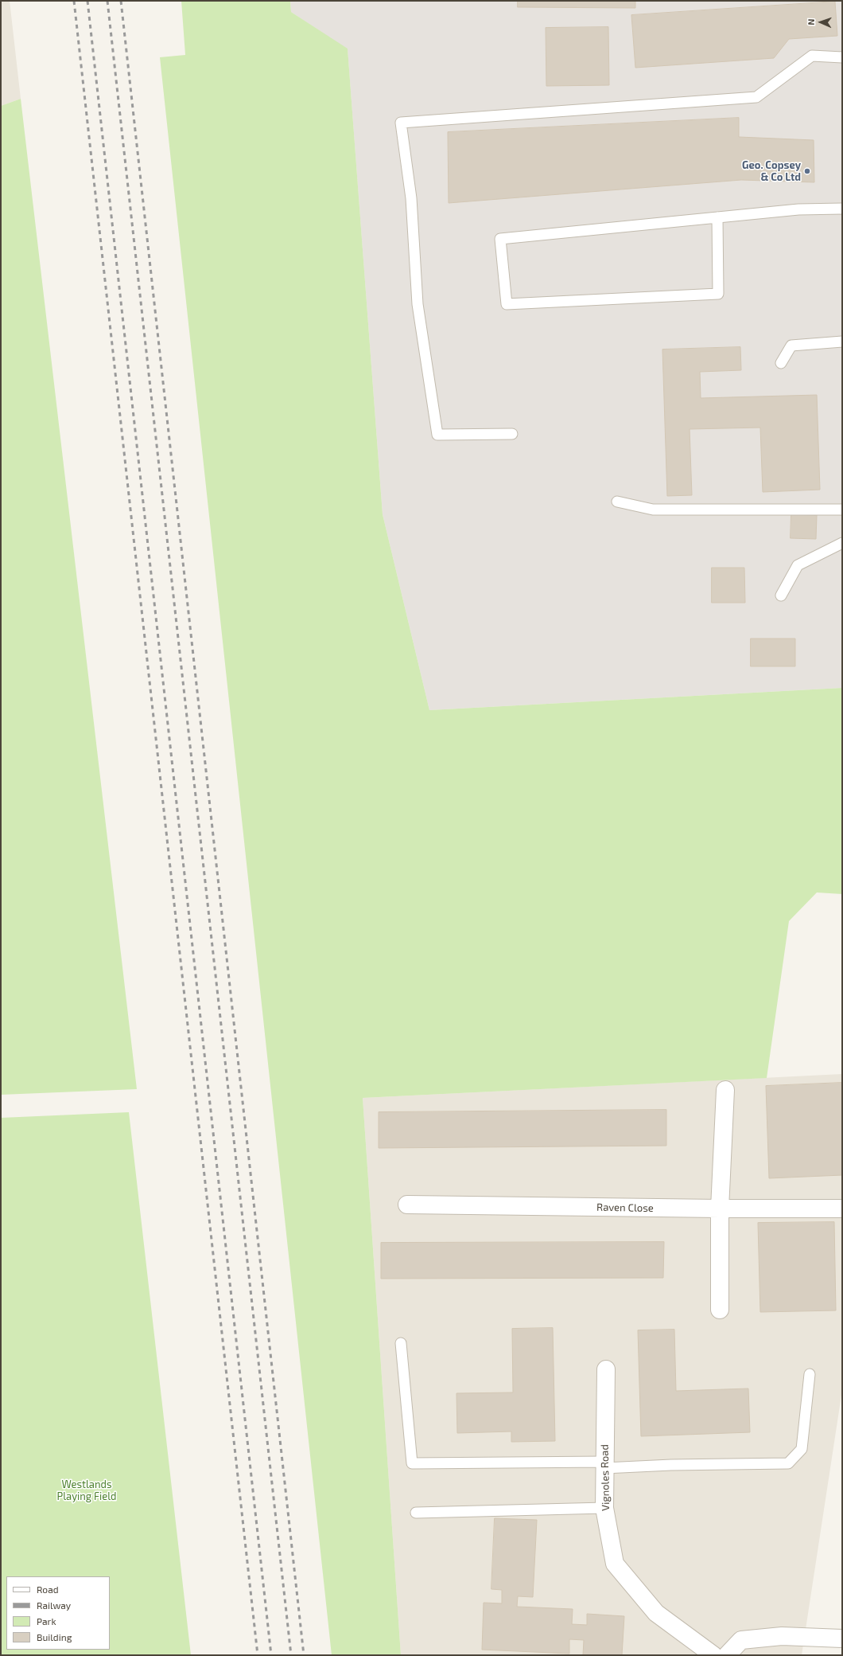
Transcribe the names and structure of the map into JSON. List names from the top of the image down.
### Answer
{
  "streets": {
    "street": ["Raven Close", "Vignoles Road"]
  },
  "parks": ["Westlands Playing Field"],
  "places": ["Geo. Copsey & Co Ltd"],
  "legend": [
    "Road",
    "Railway",
    "Park",
    "Building"
  ],
  "north": "left"
}
